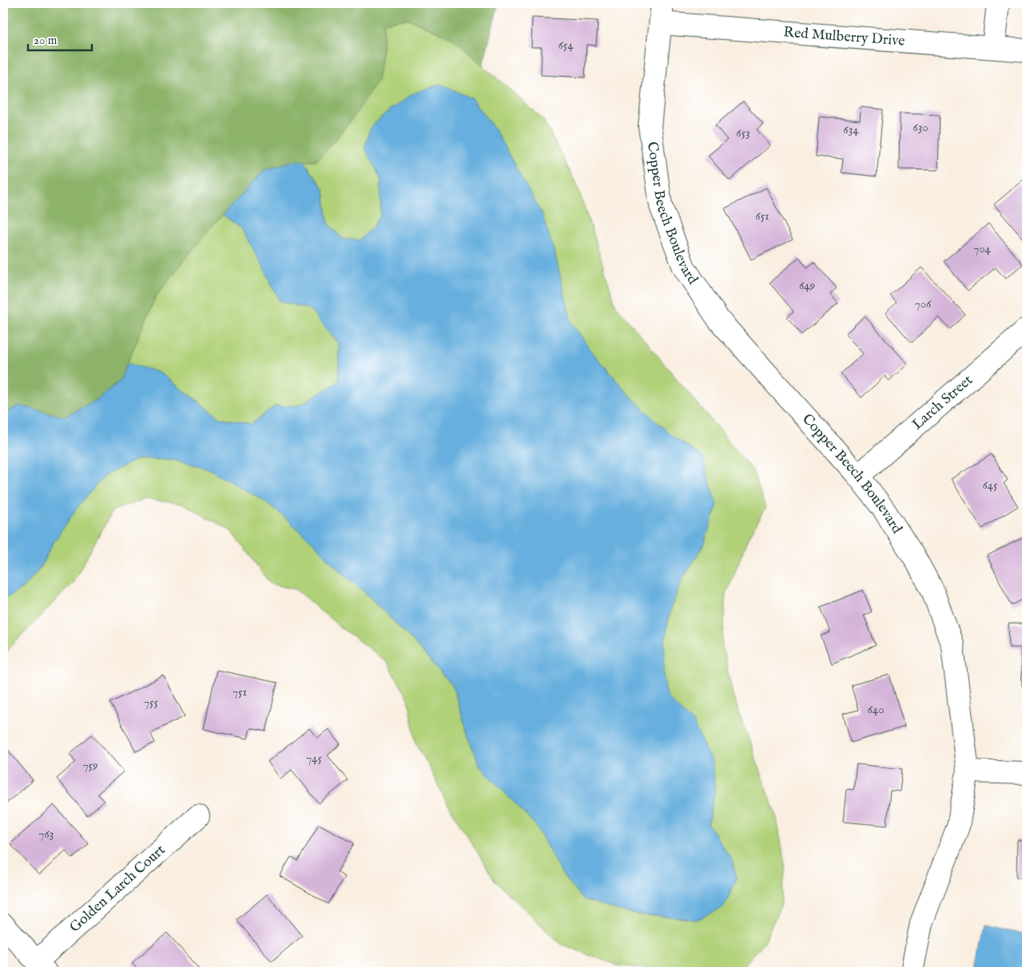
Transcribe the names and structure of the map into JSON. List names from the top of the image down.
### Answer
{
  "streets": {
    "street": [
      "Red Mulberry Drive",
      "Copper Beech Boulevard",
      "Larch Street",
      "Golden Larch Court"
    ]
  },
  "crossings": [
    ["Red Mulberry Drive", "Copper Beech Boulevard"],
    ["Copper Beech Boulevard", "Larch Street"]
  ],
  "house_numbers": [
    "654",
    "630",
    "634",
    "653",
    "651",
    "704",
    "649",
    "706",
    "645",
    "751",
    "755",
    "640",
    "745",
    "759",
    "763"
  ],
  "scale_bar": "20 m"
}
